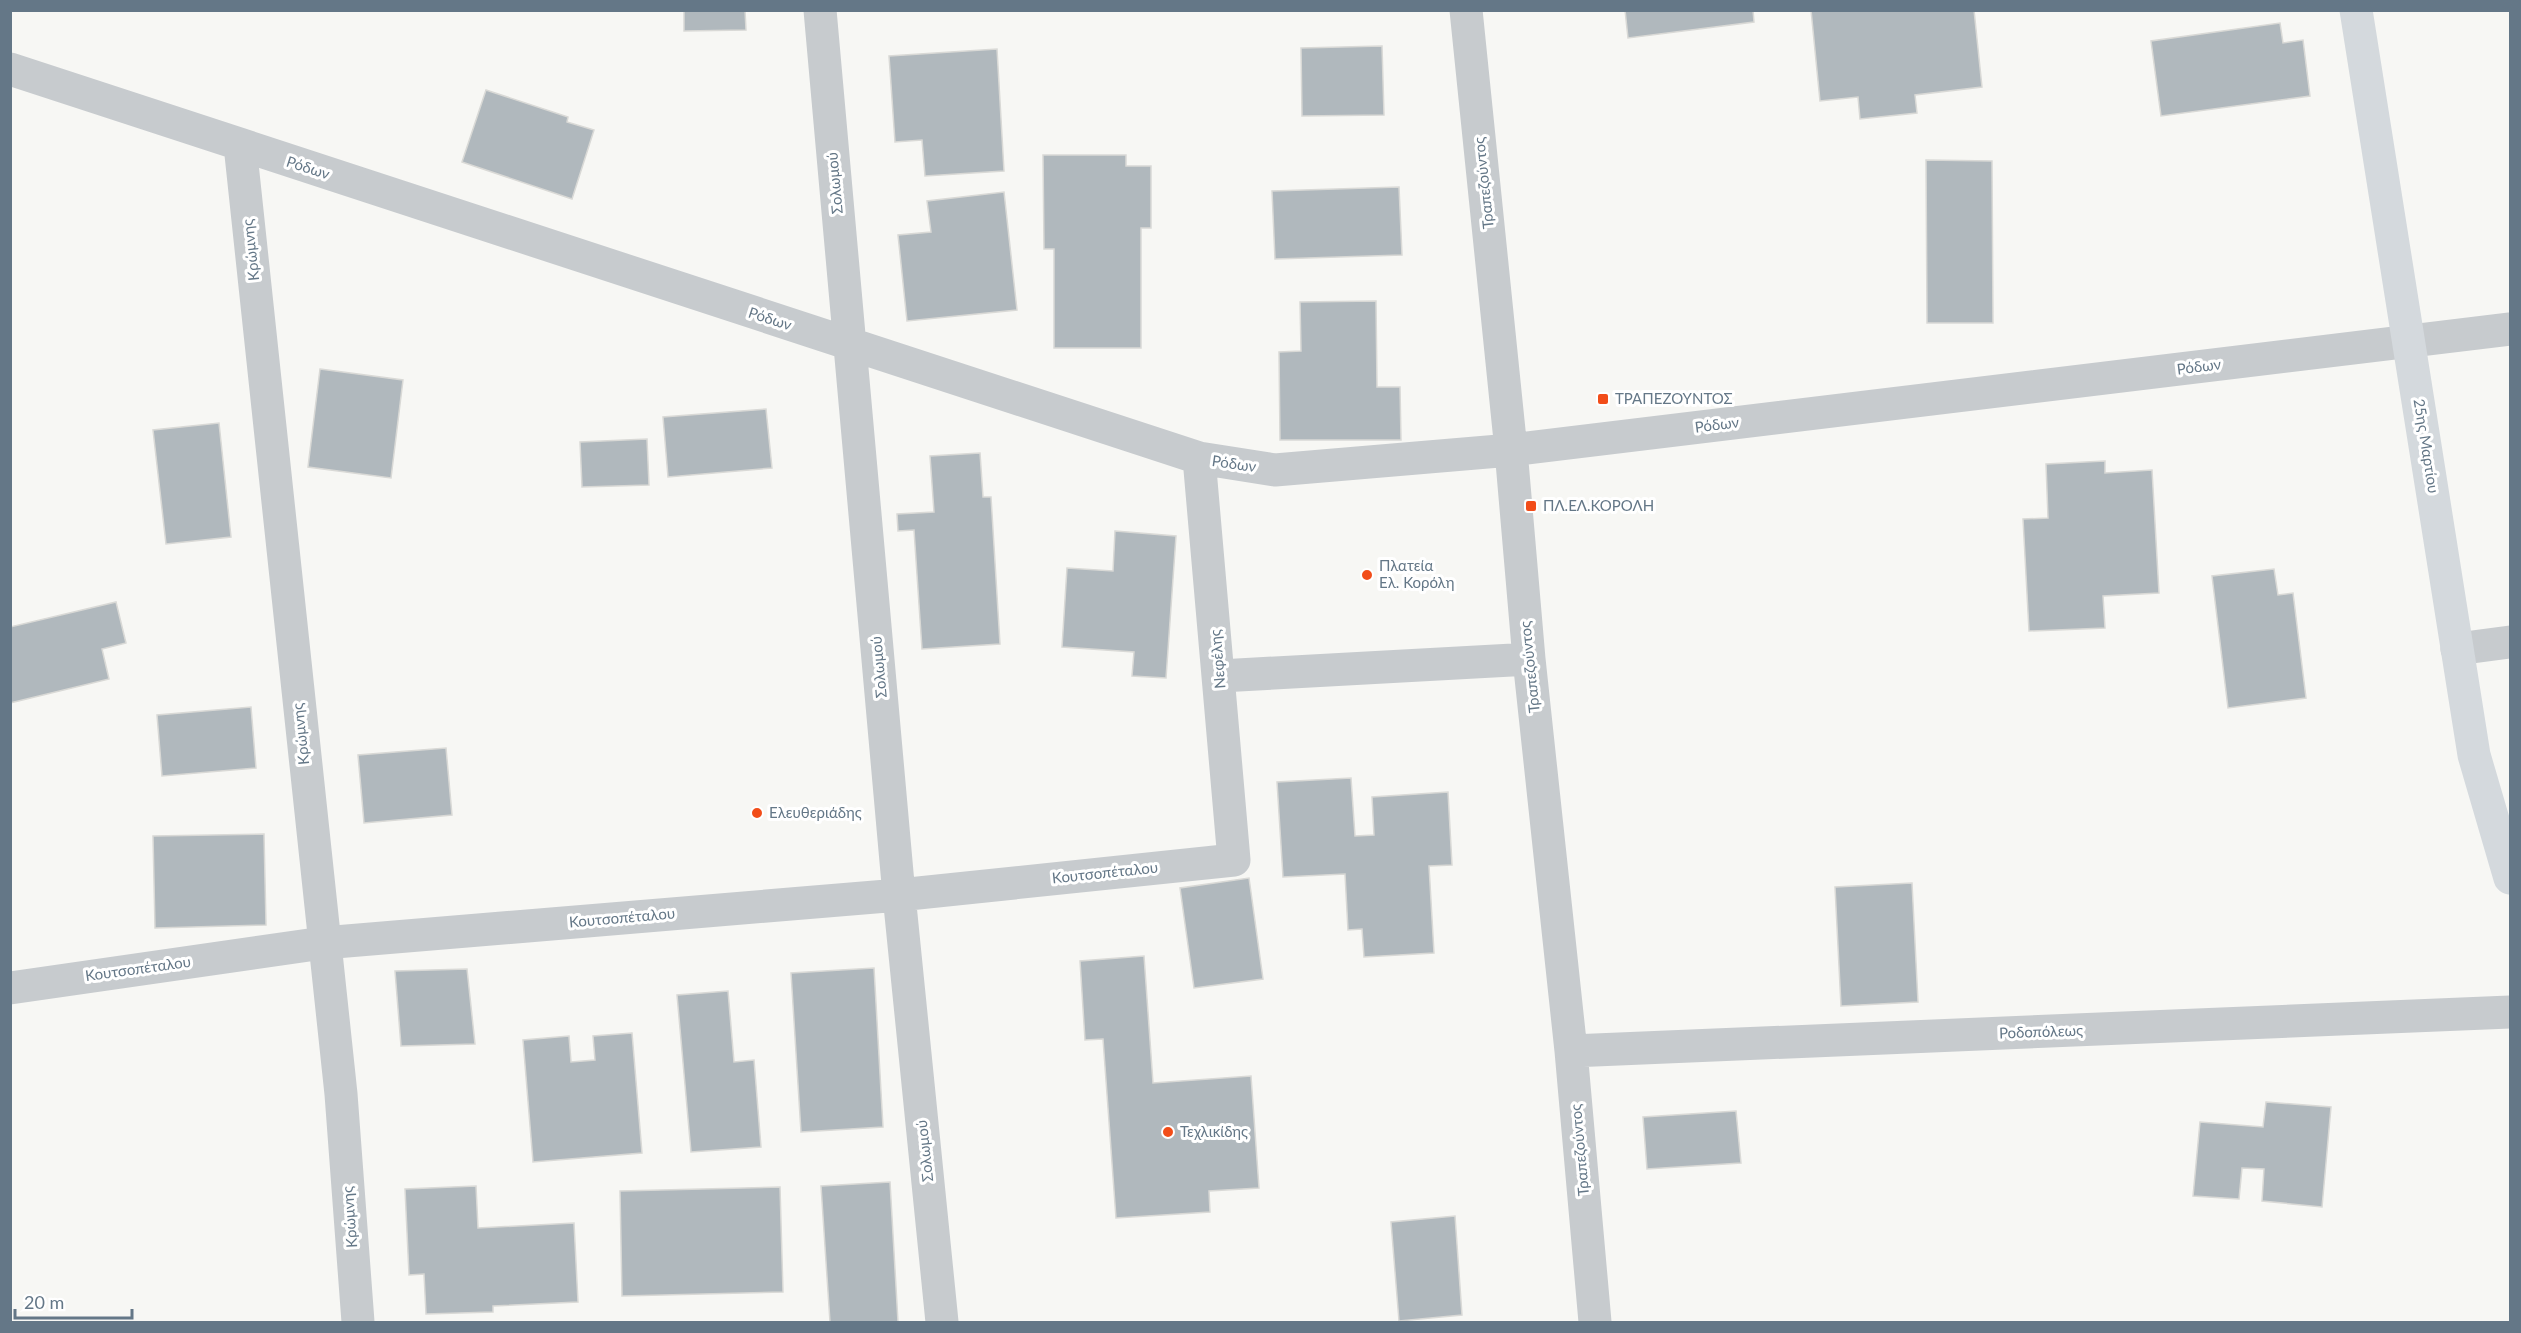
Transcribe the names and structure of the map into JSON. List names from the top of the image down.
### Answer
{
  "streets": {
    "street": [
      "Ρόδων",
      "Σολωμού",
      "Τραπεζούντος",
      "Κρώμνης",
      "25ης Μαρτίου",
      "Νεφέλης",
      "Κουτσοπέταλου",
      "Ροδοπόλεως"
    ]
  },
  "crossings": [
    ["Ρόδων", "Σολωμού"],
    ["Ρόδων", "Τραπεζούντος"],
    ["Ρόδων", "Κρώμνης"],
    ["Ρόδων", "25ης Μαρτίου"],
    ["Ρόδων", "Νεφέλης"],
    ["Σολωμού", "Κουτσοπέταλου"],
    ["Τραπεζούντος", "Ροδοπόλεως"],
    ["Κρώμνης", "Κουτσοπέταλου"],
    ["Νεφέλης", "Κουτσοπέταλου"]
  ],
  "places": {
    "transit": ["ΤΡΑΠΕΖΟΥΝΤΟΣ", "ΠΛ.ΕΛ.ΚΟΡΟΛΗ"],
    "other": ["Πλατεία Ελ. Κορόλη", "Ελευθεριάδης", "Τεχλικίδης"]
  },
  "scale_bar": "20 m"
}
